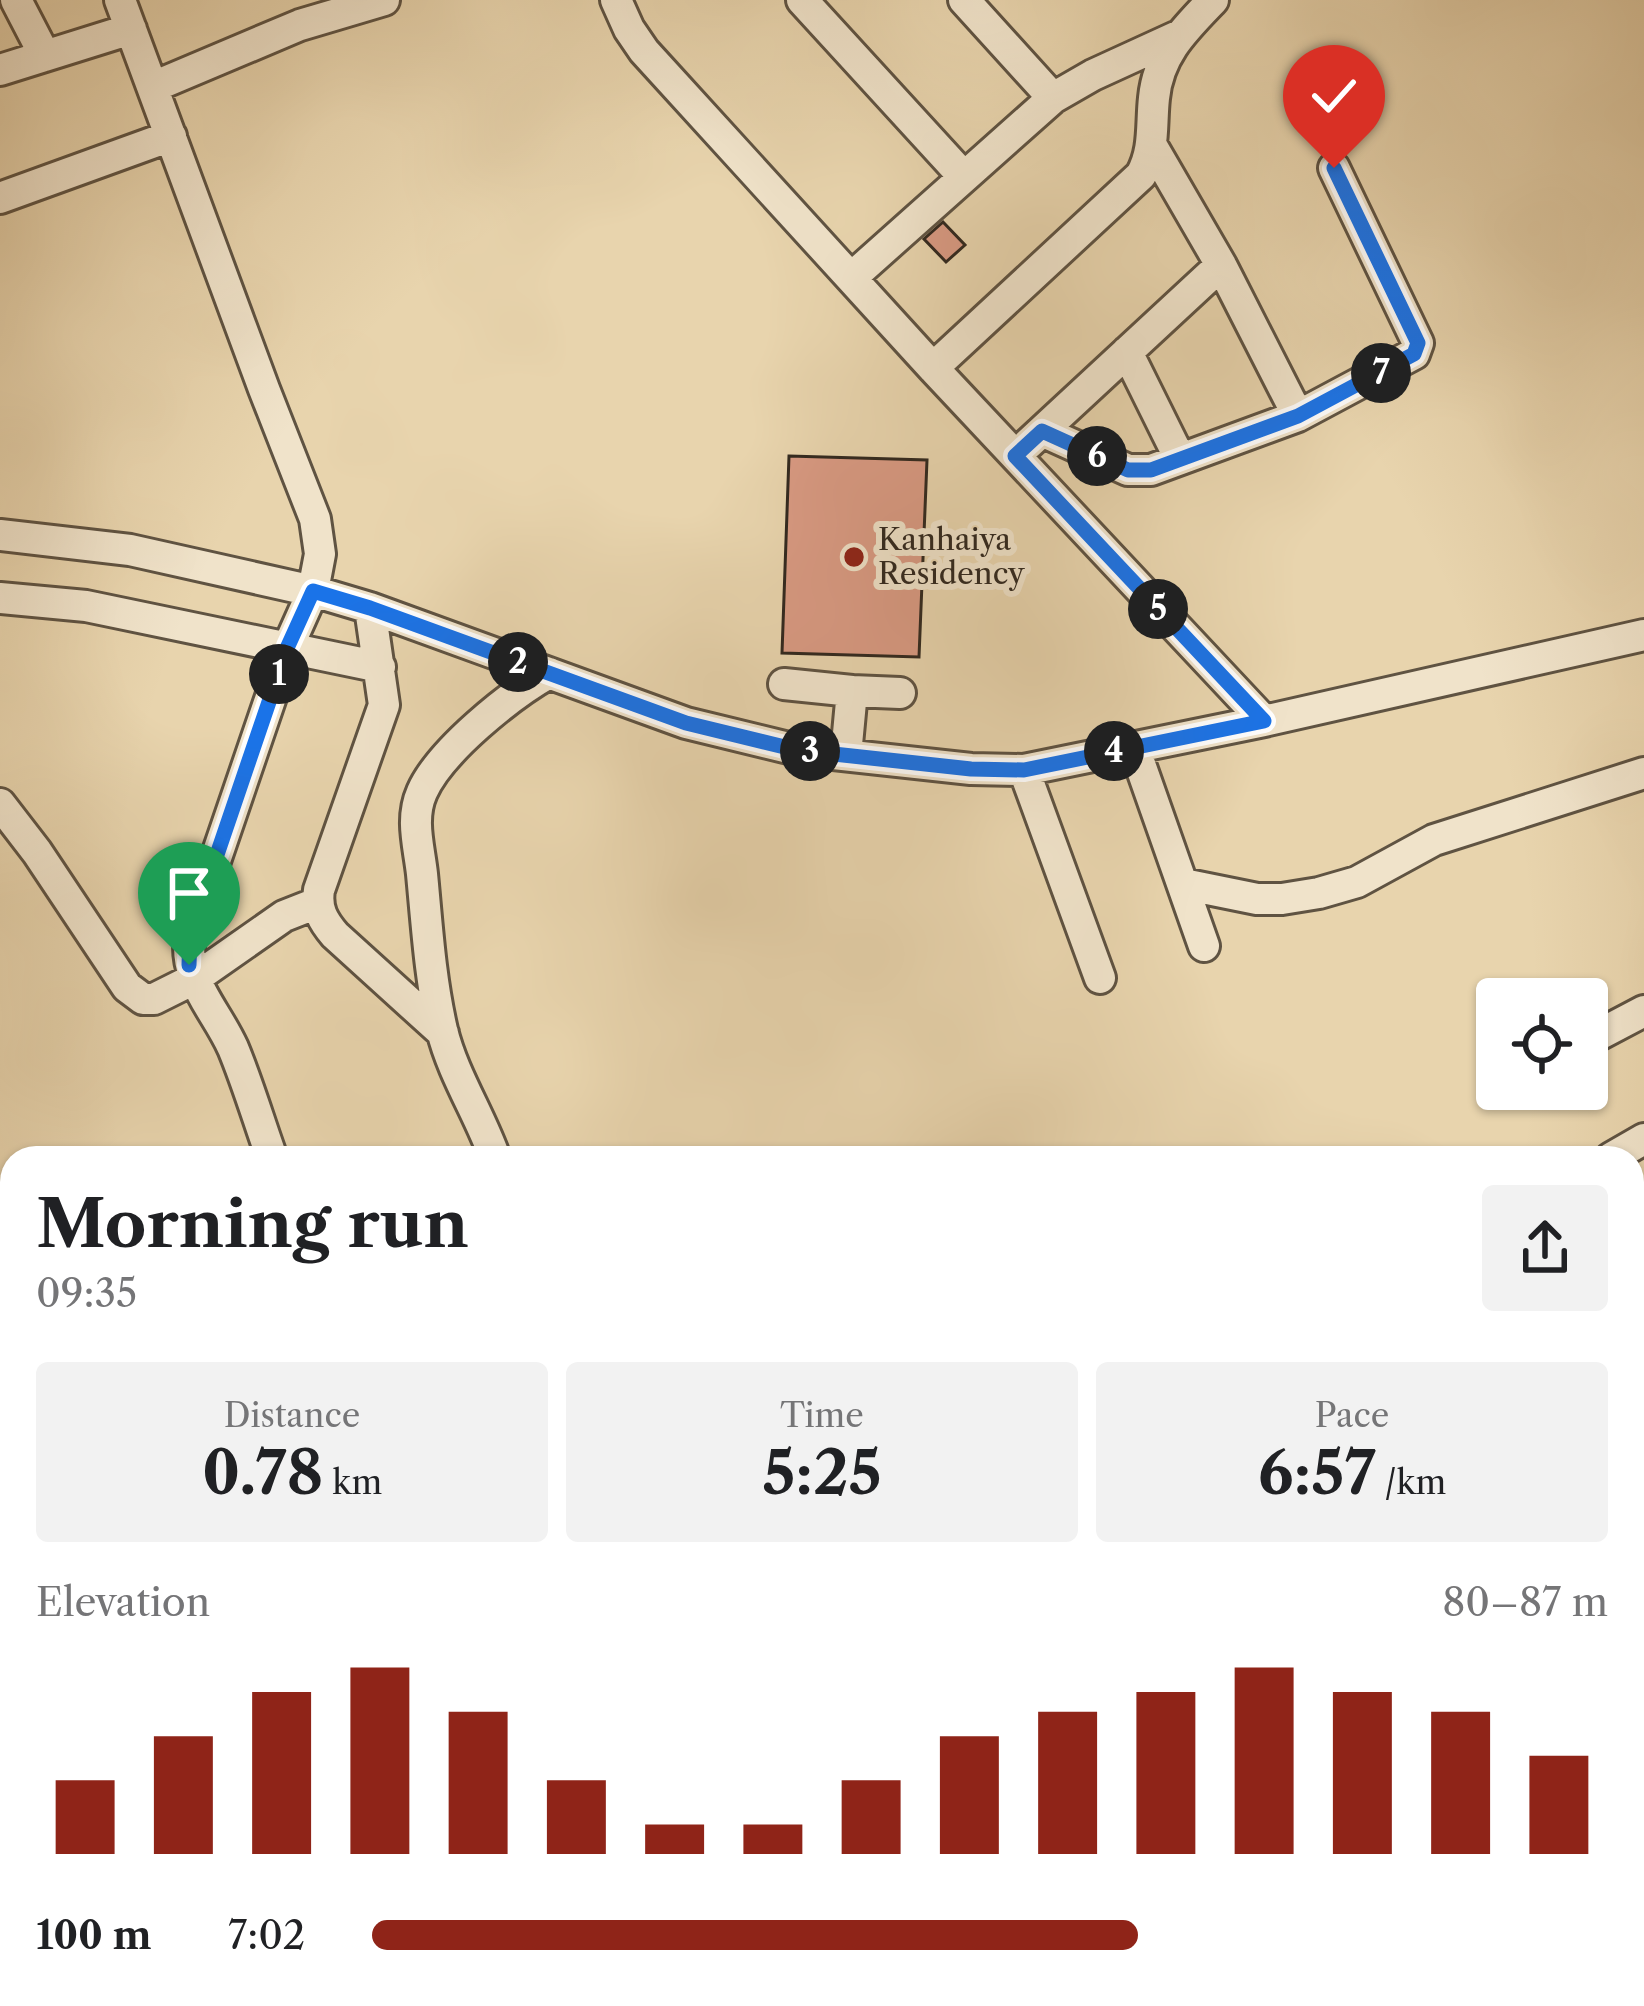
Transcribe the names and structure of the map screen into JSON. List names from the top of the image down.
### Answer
{
  "places": ["Kanhaiya Residency"],
  "page": {
    "pins": [
      "7",
      "6",
      "5",
      "2",
      "1",
      "3",
      "4"
    ],
    "heading": ["Morning run", "09:35"],
    "stats": [
      ["Distance", "0.78 km"],
      ["Time", "5:25"],
      ["Pace", "6:57 /km"]
    ],
    "chart": ["Elevation", "80–87 m"],
    "list": [
      {
        "name": "100 m",
        "note": "7:02"
      }
    ]
  }
}
